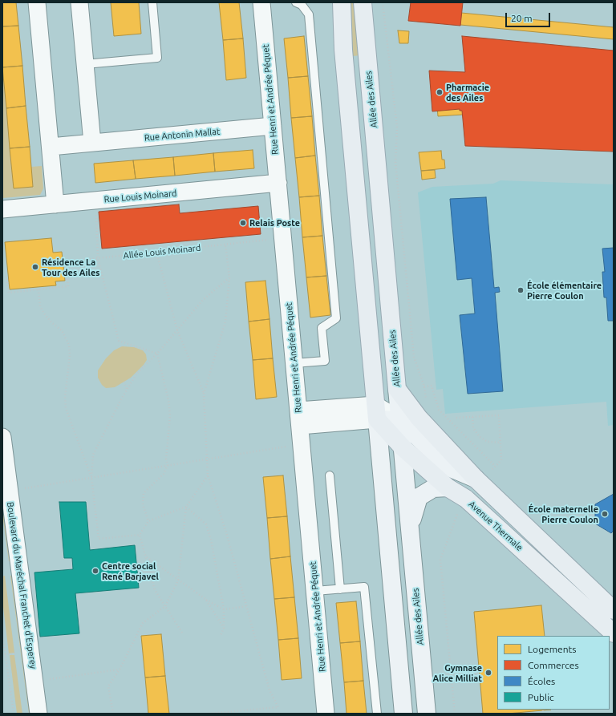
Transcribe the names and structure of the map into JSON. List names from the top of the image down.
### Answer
{
  "streets": {
    "main road": ["Allée des Ailes", "Avenue Thermale"],
    "street": [
      "Rue Henri et Andrée Péquet",
      "Rue Antonin Mallat",
      "Rue Louis Moinard",
      "Boulevard du Maréchal Franchet d'Esperey"
    ],
    "path": ["Allée Louis Moinard"]
  },
  "crossings": [
    ["Rue Henri et Andrée Péquet", "Rue Antonin Mallat"],
    ["Rue Henri et Andrée Péquet", "Rue Louis Moinard"],
    ["Rue Henri et Andrée Péquet", "Allée Louis Moinard"],
    ["Allée des Ailes", "Avenue Thermale"]
  ],
  "places": [
    "Pharmacie des Ailes",
    "Relais Poste",
    "Résidence La Tour des Ailes",
    "École élémentaire Pierre Coulon",
    "École maternelle Pierre Coulon",
    "Centre social René Barjavel",
    "Gymnase Alice Milliat"
  ],
  "legend": [
    "Logements",
    "Commerces",
    "Écoles",
    "Public"
  ],
  "scale_bar": "20 m"
}
